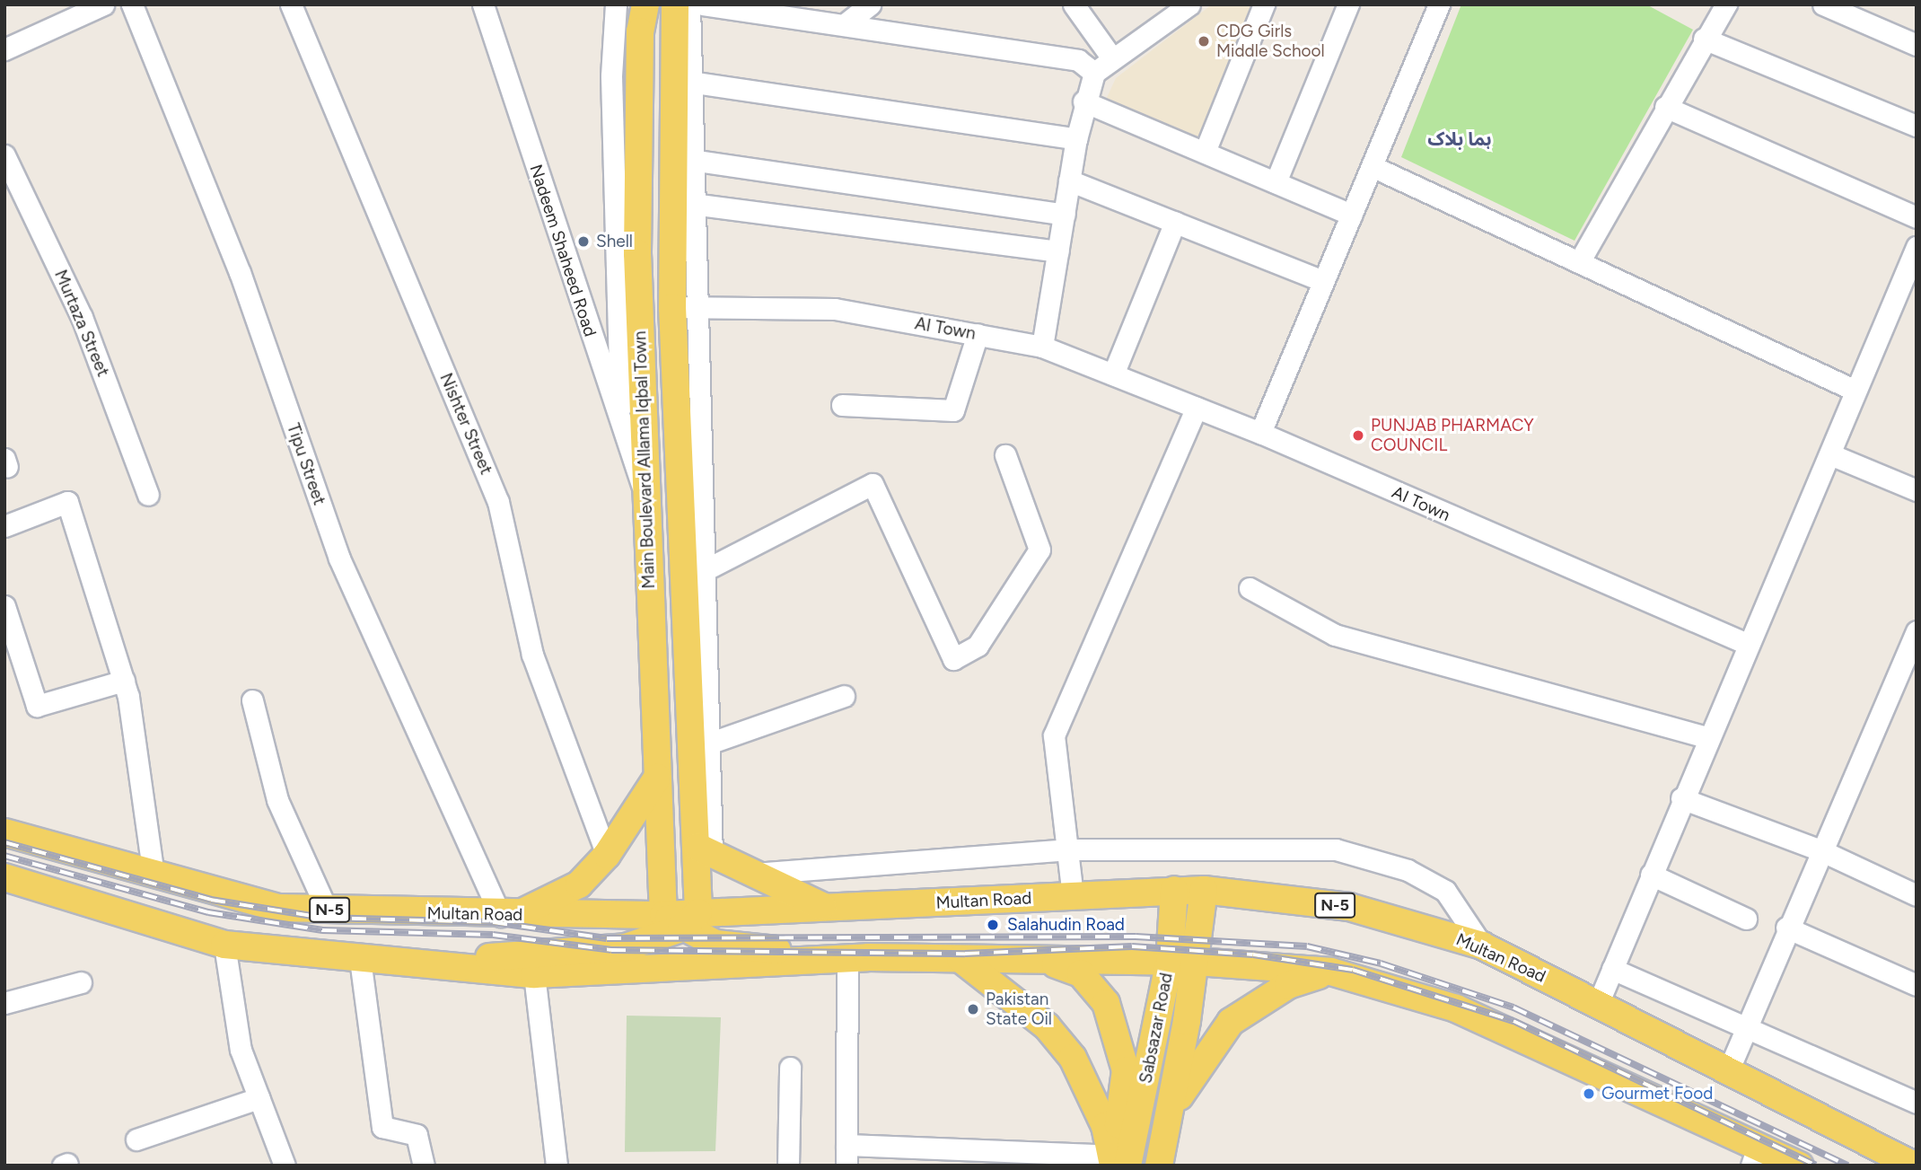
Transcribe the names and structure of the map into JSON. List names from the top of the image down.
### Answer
{
  "streets": {
    "main road": [
      "Main Boulevard Allama Iqbal Town",
      "Multan Road",
      "N-5",
      "Sabsazar Road"
    ],
    "street": [
      "Nadeem Shaheed Road",
      "Murtaza Street",
      "AI Town",
      "Nishter Street",
      "Tipu Street"
    ]
  },
  "crossings": [
    ["Nadeem Shaheed Road", "Main Boulevard Allama Iqbal Town"],
    ["AI Town", "Main Boulevard Allama Iqbal Town"],
    ["Main Boulevard Allama Iqbal Town", "Multan Road"],
    ["Tipu Street", "Multan Road"],
    ["Multan Road", "Sabsazar Road"]
  ],
  "districts": ["ہما بلاک"],
  "places": [
    "CDG Girls Middle School",
    "Shell",
    "PUNJAB PHARMACY COUNCIL",
    "Salahudin Road",
    "Pakistan State Oil",
    "Gourmet Food"
  ]
}
